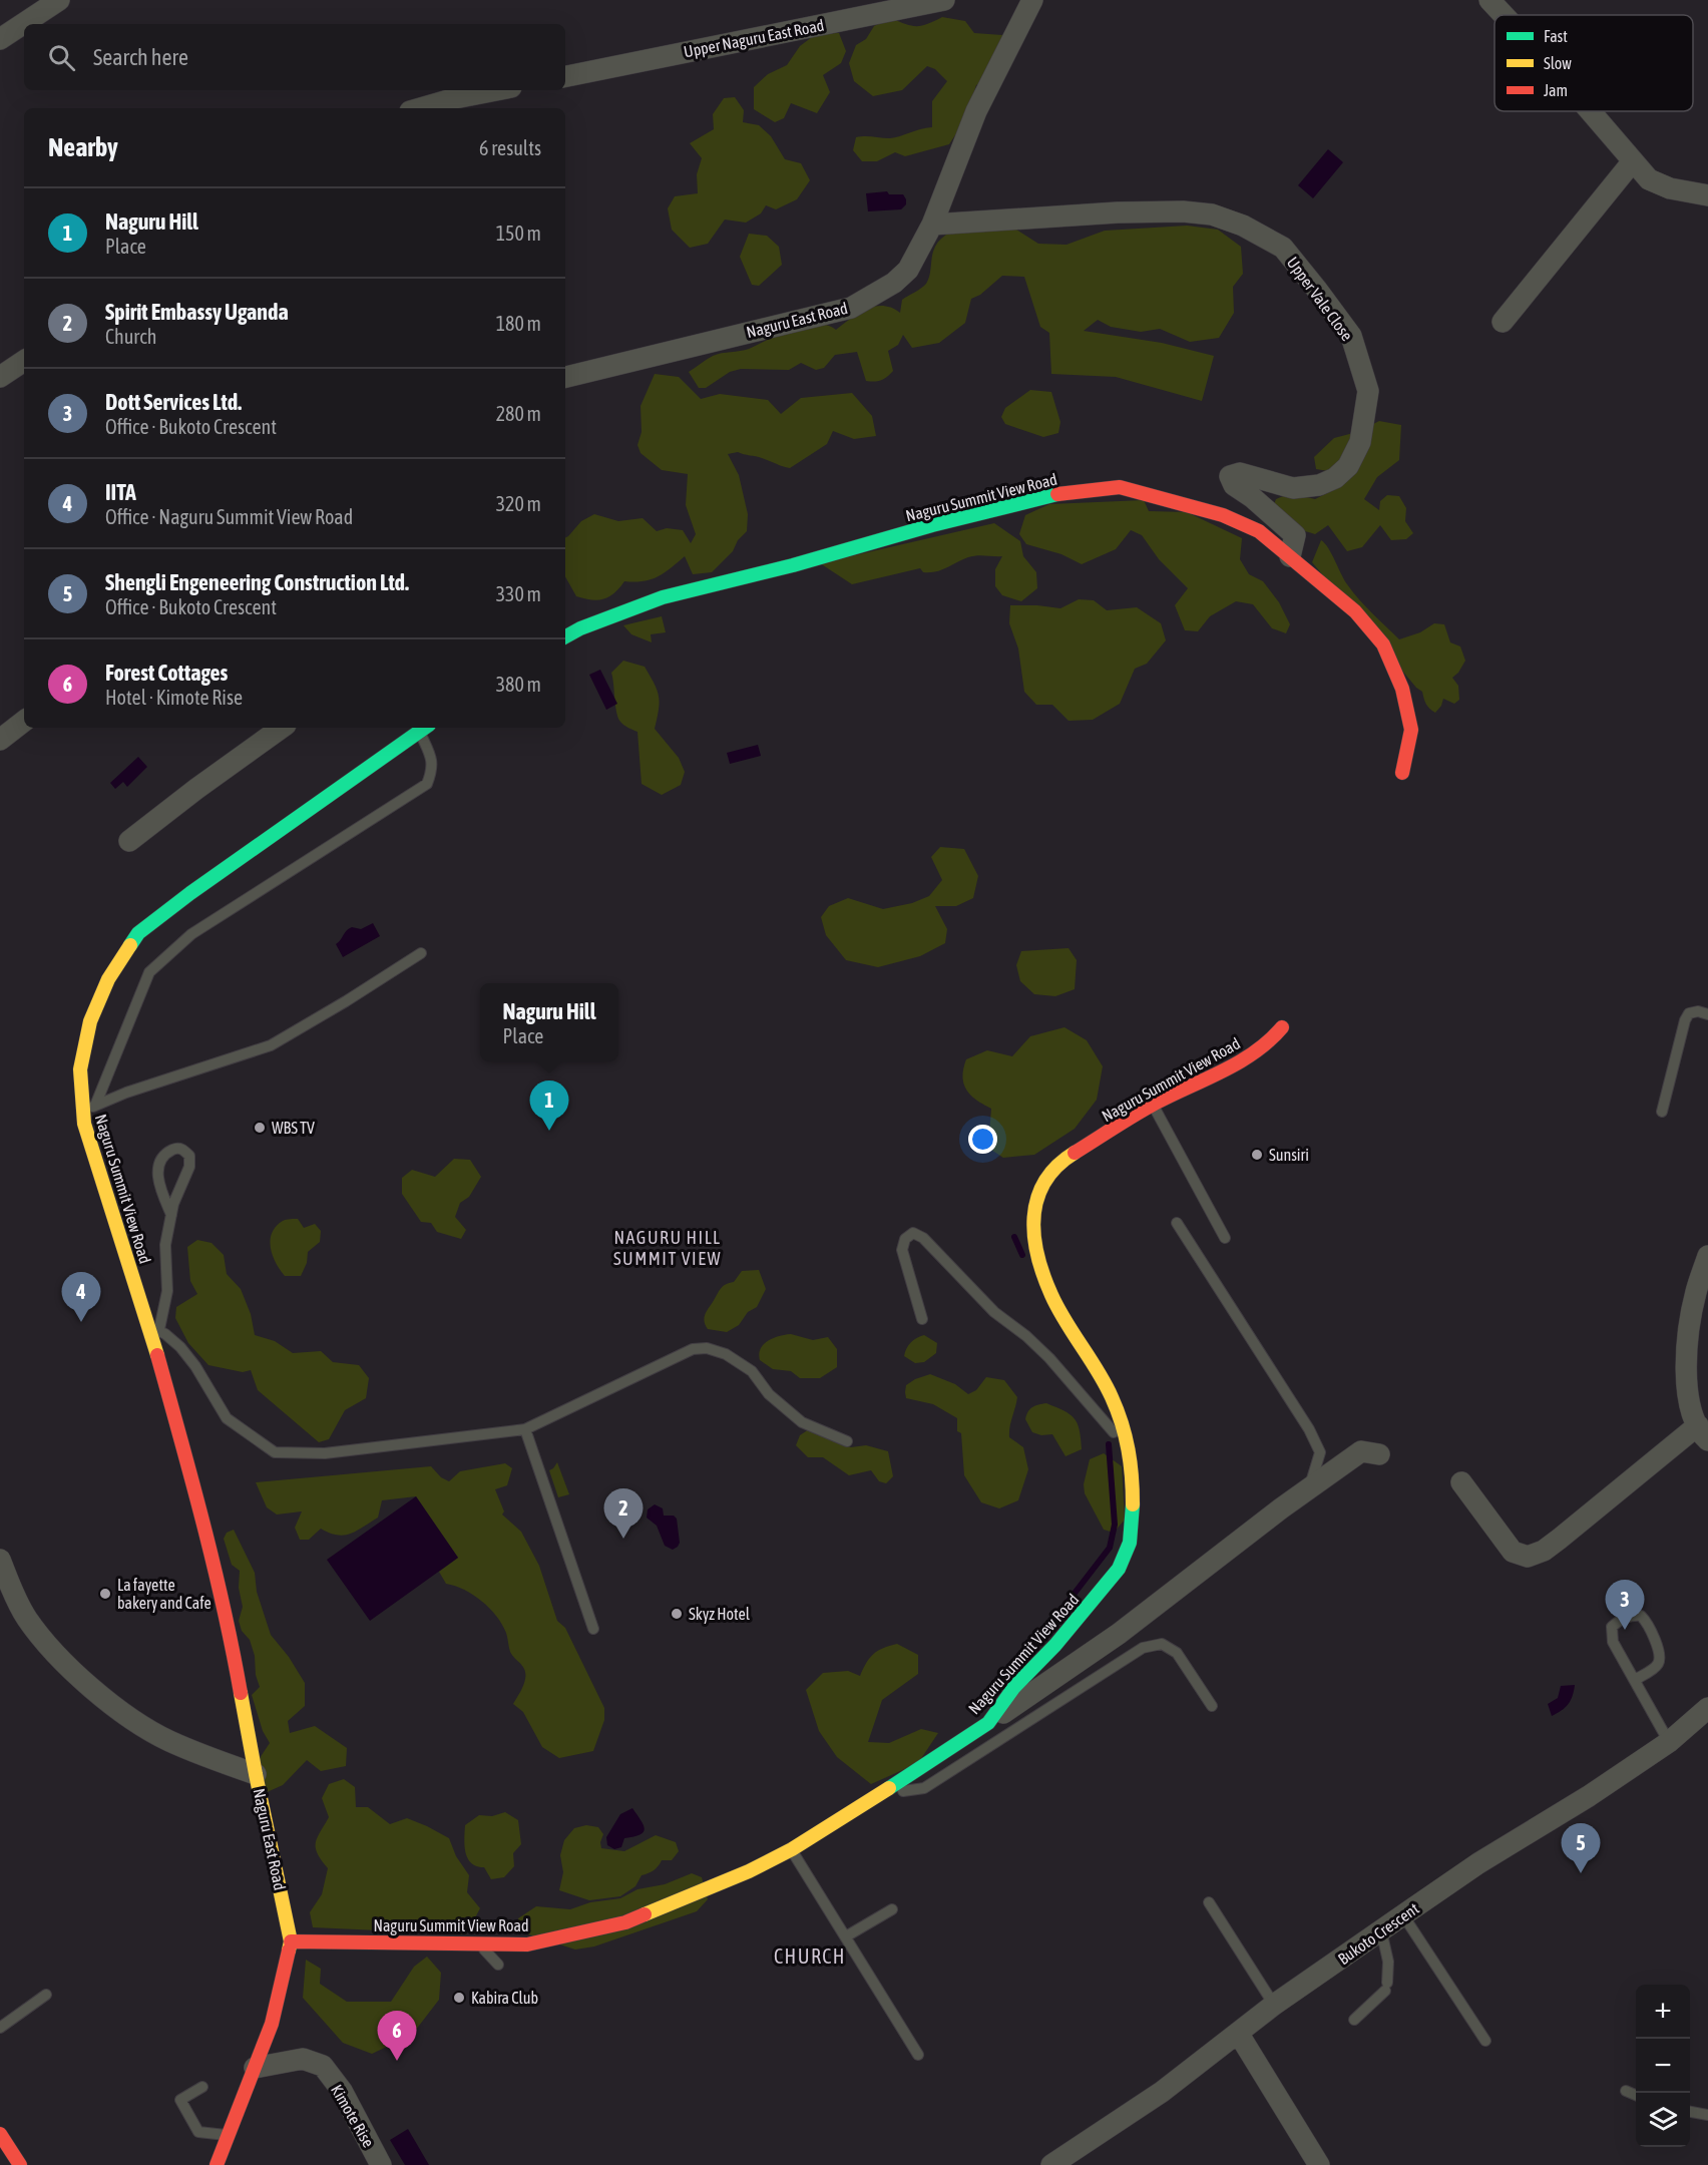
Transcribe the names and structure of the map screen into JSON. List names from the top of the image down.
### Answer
{
  "streets": {
    "street": [
      "Upper Naguru East Road",
      "Upper Vale Close",
      "Naguru East Road",
      "Naguru Summit View Road",
      "Bukoto Crescent",
      "Kimote Rise"
    ]
  },
  "crossings": [
    ["Upper Vale Close", "Naguru East Road"],
    ["Upper Vale Close", "Naguru Summit View Road"],
    ["Naguru East Road", "Naguru Summit View Road"],
    ["Naguru East Road", "Kimote Rise"]
  ],
  "districts": ["NAGURU HILL SUMMIT VIEW", "CHURCH"],
  "places": [
    "WBS TV",
    "Sunsiri",
    "La fayette bakery and Cafe",
    "Skyz Hotel",
    "Kabira Club"
  ],
  "legend": ["Fast", "Slow", "Jam"],
  "page": {
    "search": "Search here",
    "heading": ["Nearby", "6 results"],
    "list": [
      {
        "mark": "1",
        "name": "Naguru Hill",
        "note": "Place",
        "value": "150 m"
      },
      {
        "mark": "2",
        "name": "Spirit Embassy Uganda",
        "note": "Church",
        "value": "180 m"
      },
      {
        "mark": "3",
        "name": "Dott Services Ltd.",
        "note": "Office · Bukoto Crescent",
        "value": "280 m"
      },
      {
        "mark": "4",
        "name": "IITA",
        "note": "Office · Naguru Summit View Road",
        "value": "320 m"
      },
      {
        "mark": "5",
        "name": "Shengli Engeneering Construction Ltd.",
        "note": "Office · Bukoto Crescent",
        "value": "330 m"
      },
      {
        "mark": "6",
        "name": "Forest Cottages",
        "note": "Hotel · Kimote Rise",
        "value": "380 m"
      }
    ],
    "popup": ["Naguru Hill", "Place"],
    "pins": [
      "1",
      "4",
      "2",
      "3",
      "5",
      "6"
    ],
    "map_buttons": ["+", "−"]
  }
}
